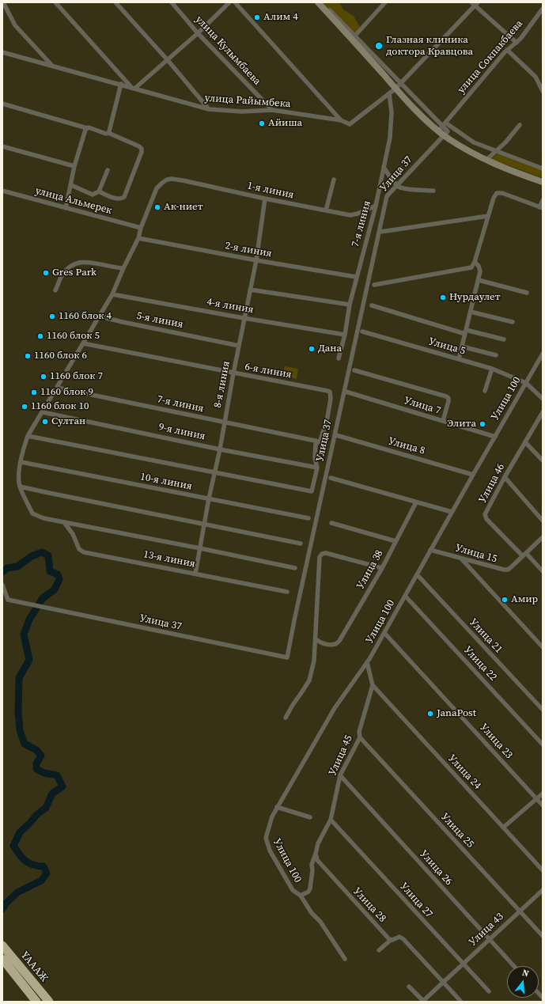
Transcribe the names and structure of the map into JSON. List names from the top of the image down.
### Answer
{
  "streets": {
    "highway": ["ҮАААЖ"],
    "street": [
      "улица Кулымбаева",
      "улица Сокпакбаева",
      "улица Райымбека",
      "Улица 37",
      "1-я линия",
      "улица Альмерек",
      "7-я линия",
      "2-я линия",
      "4-я линия",
      "5-я линия",
      "Улица 5",
      "6-я линия",
      "8-я линия",
      "Улица 100",
      "Улица 7",
      "9-я линия",
      "Улица 8",
      "10-я линия",
      "Улица 46",
      "Улица 15",
      "13-я линия",
      "Улица 38",
      "Улица 21",
      "Улица 22",
      "Улица 23",
      "Улица 45",
      "Улица 24",
      "Улица 25",
      "Улица 26",
      "Улица 27",
      "Улица 28",
      "Улица 43"
    ]
  },
  "crossings": [
    ["улица Кулымбаева", "улица Райымбека"],
    ["улица Райымбека", "7-я линия"],
    ["1-я линия", "улица Альмерек"],
    ["1-я линия", "7-я линия"],
    ["1-я линия", "8-я линия"],
    ["7-я линия", "2-я линия"],
    ["7-я линия", "4-я линия"],
    ["7-я линия", "6-я линия"],
    ["7-я линия", "8-я линия"],
    ["2-я линия", "8-я линия"],
    ["4-я линия", "8-я линия"],
    ["5-я линия", "8-я линия"],
    ["Улица 5", "Улица 100"],
    ["6-я линия", "8-я линия"],
    ["6-я линия", "9-я линия"],
    ["8-я линия", "9-я линия"],
    ["8-я линия", "10-я линия"],
    ["8-я линия", "13-я линия"],
    ["Улица 100", "Улица 7"],
    ["Улица 100", "Улица 8"],
    ["Улица 100", "Улица 15"],
    ["Улица 100", "Улица 21"],
    ["Улица 100", "Улица 22"],
    ["Улица 100", "Улица 23"],
    ["Улица 100", "Улица 45"],
    ["Улица 46", "Улица 15"],
    ["Улица 45", "Улица 24"],
    ["Улица 45", "Улица 25"],
    ["Улица 45", "Улица 26"],
    ["Улица 45", "Улица 27"],
    ["Улица 25", "Улица 43"],
    ["Улица 26", "Улица 43"],
    ["Улица 27", "Улица 43"]
  ],
  "places": [
    "Алим 4",
    "Глазная клиника доктора Кравцова",
    "Айиша",
    "Ак-ниет",
    "Gres Park",
    "Нурдаулет",
    "1160 блок 4",
    "1160 блок 5",
    "Дана",
    "1160 блок 6",
    "1160 блок 7",
    "1160 блок 9",
    "1160 блок 10",
    "Султан",
    "Элита",
    "Амир",
    "JanaPost"
  ],
  "north": "top"
}
